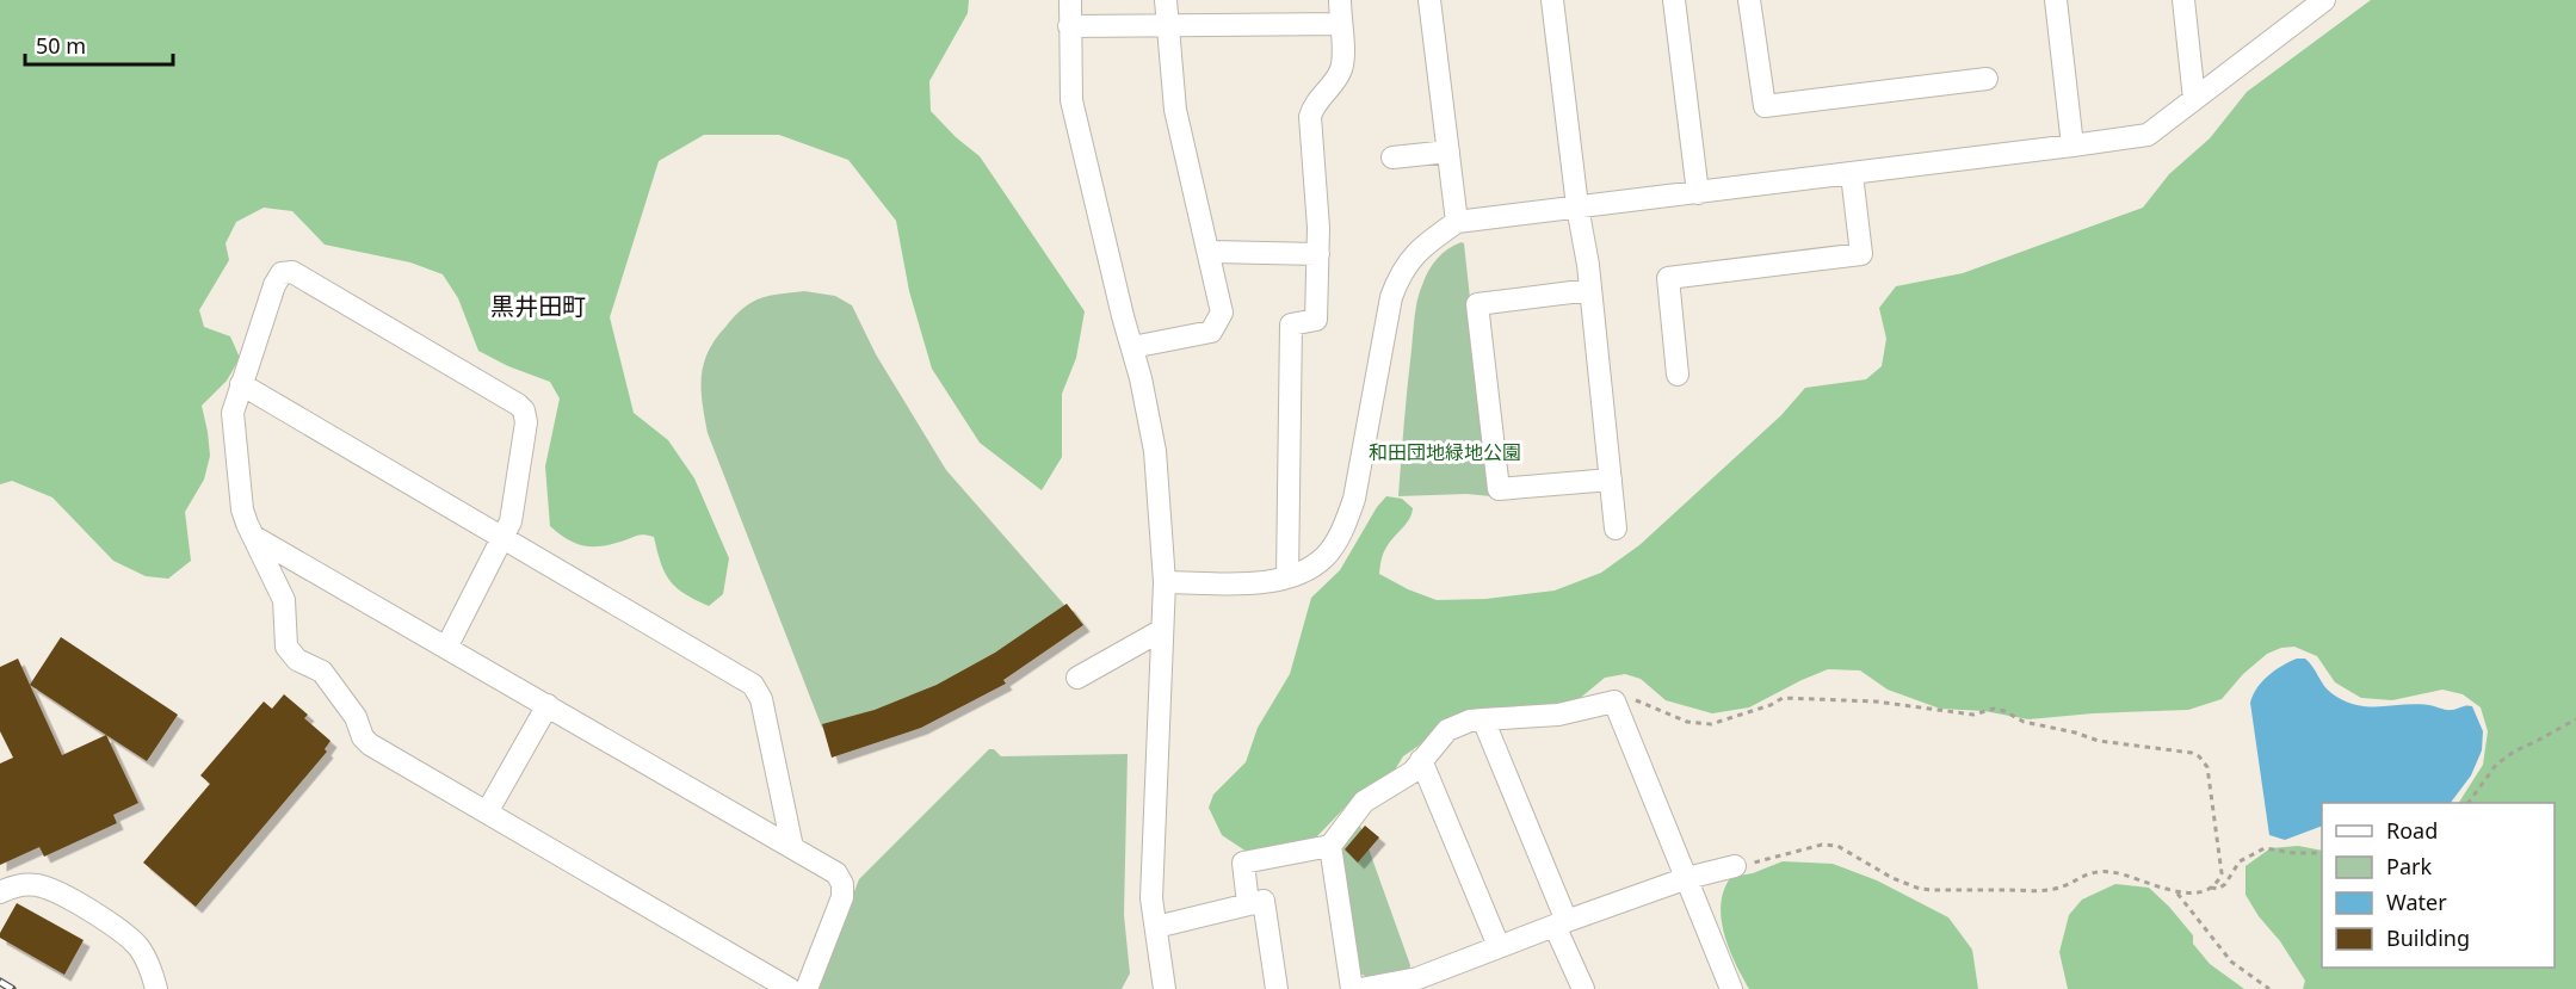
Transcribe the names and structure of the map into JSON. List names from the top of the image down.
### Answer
{
  "districts": ["黒井田町"],
  "parks": ["和田団地緑地公園"],
  "legend": [
    "Road",
    "Park",
    "Water",
    "Building"
  ],
  "scale_bar": "50 m"
}
